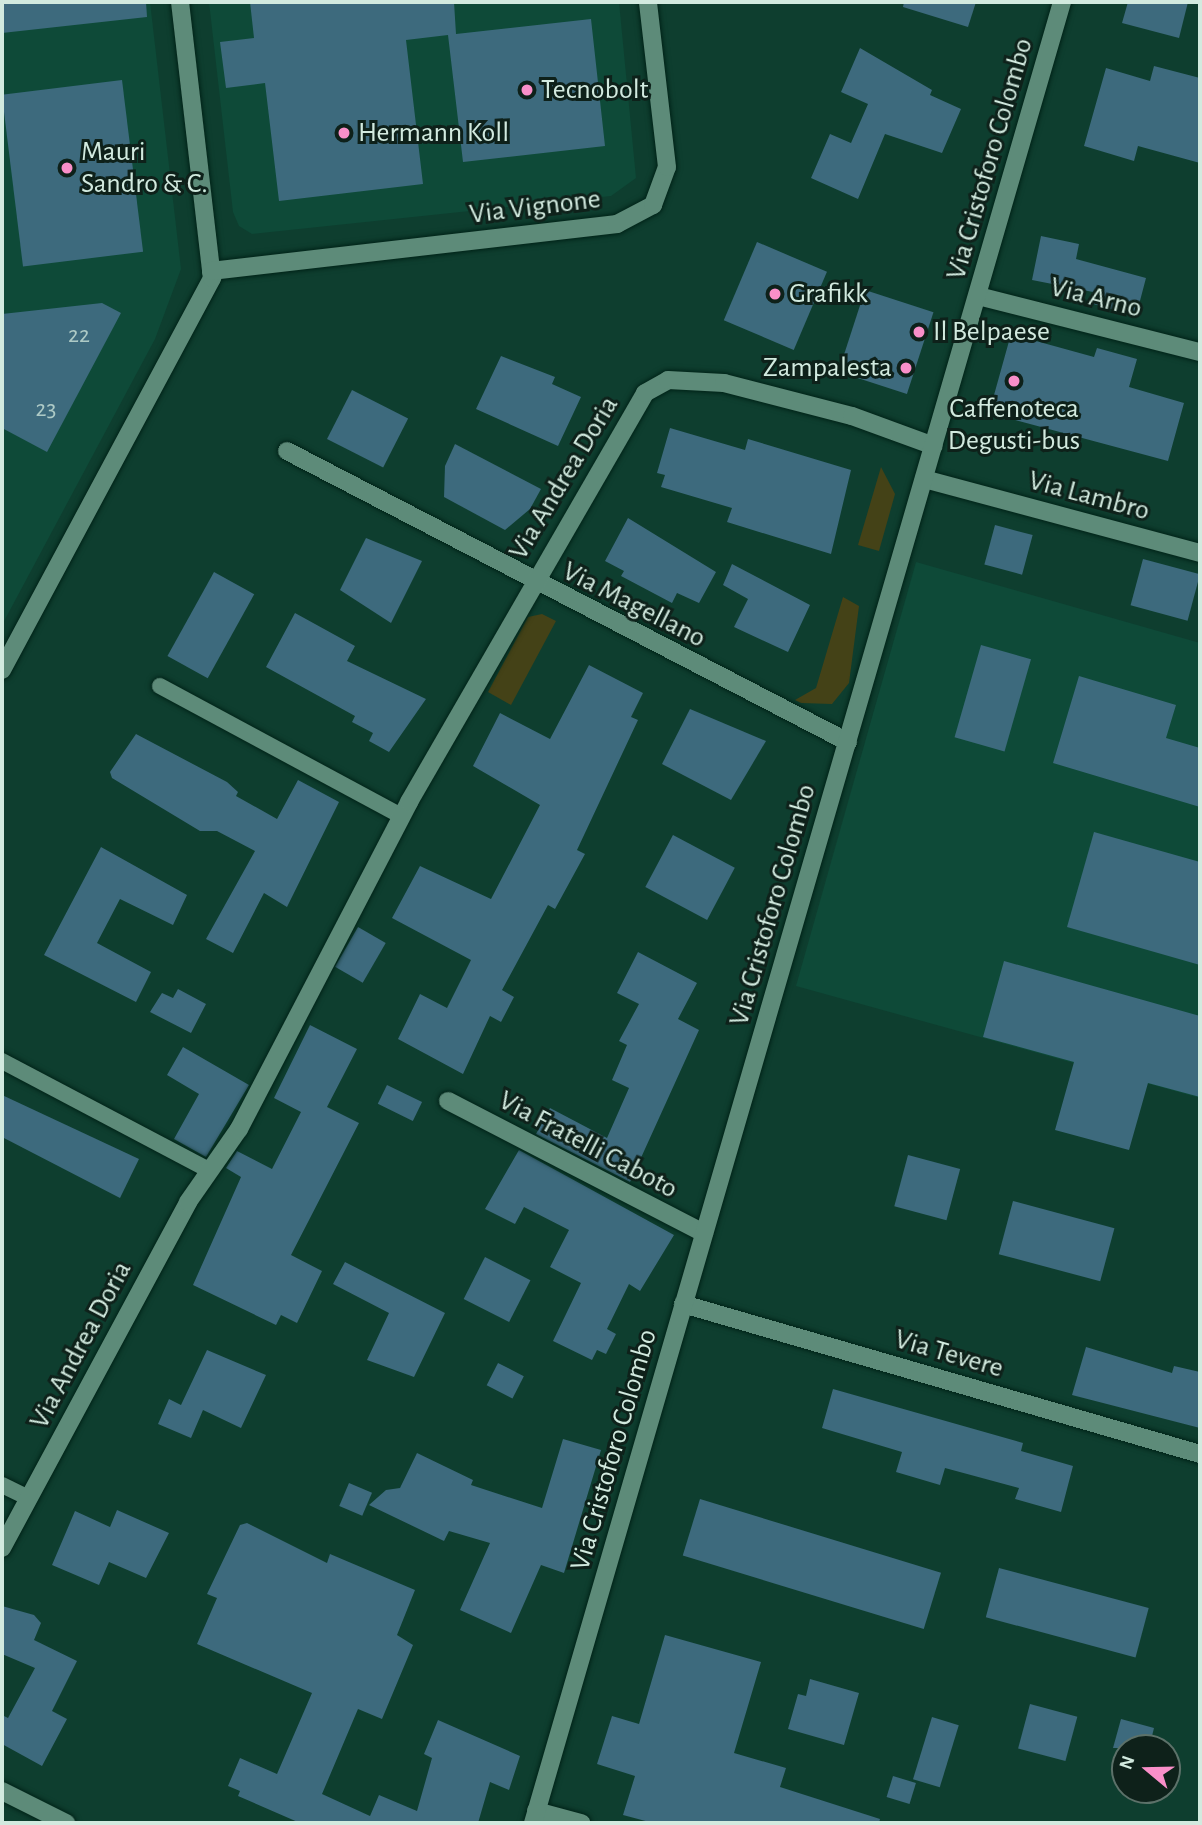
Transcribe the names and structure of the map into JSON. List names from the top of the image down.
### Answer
{
  "streets": {
    "street": [
      "Via Cristoforo Colombo",
      "Via Vignone",
      "Via Arno",
      "Via Andrea Doria",
      "Via Lambro",
      "Via Magellano",
      "Via Fratelli Caboto",
      "Via Tevere"
    ]
  },
  "crossings": [
    ["Via Cristoforo Colombo", "Via Arno"],
    ["Via Cristoforo Colombo", "Via Andrea Doria"],
    ["Via Cristoforo Colombo", "Via Lambro"],
    ["Via Cristoforo Colombo", "Via Magellano"],
    ["Via Cristoforo Colombo", "Via Fratelli Caboto"],
    ["Via Cristoforo Colombo", "Via Tevere"],
    ["Via Andrea Doria", "Via Magellano"]
  ],
  "places": [
    "Tecnobolt",
    "Hermann Koll",
    "Mauri Sandro & C.",
    "Grafikk",
    "Il Belpaese",
    "Zampalesta",
    "Caffenoteca Degusti-bus"
  ],
  "house_numbers": ["22", "23"],
  "north": "left"
}
